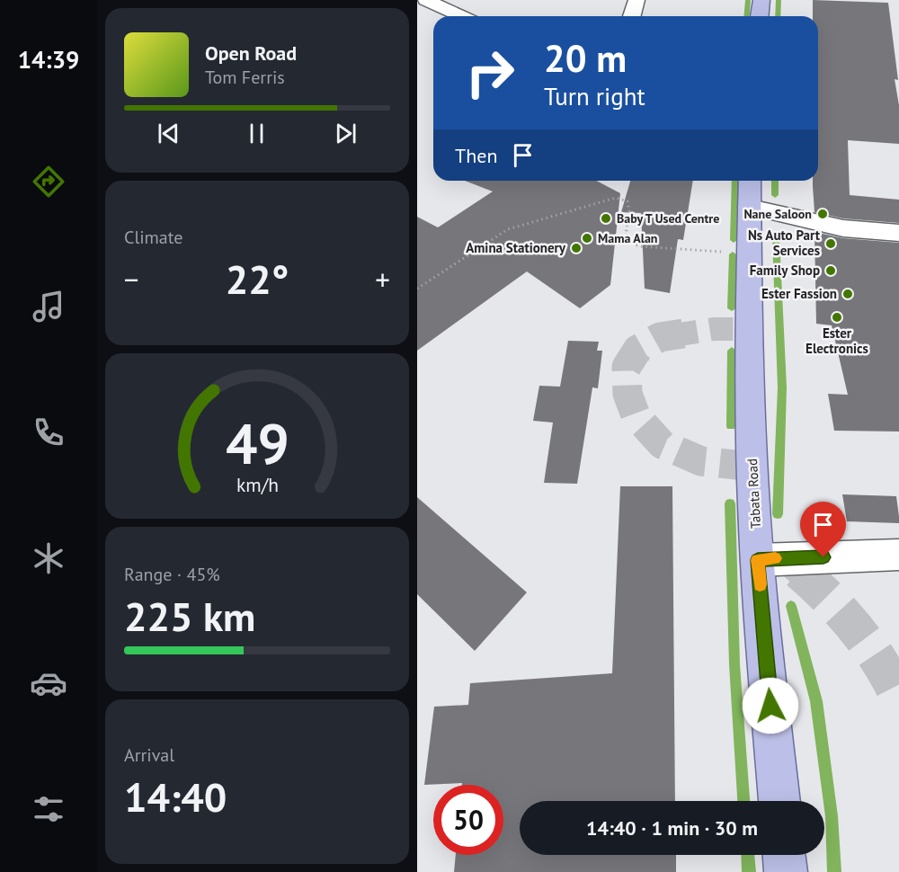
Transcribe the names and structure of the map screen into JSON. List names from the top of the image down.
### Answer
{
  "streets": {
    "main road": ["Tabata Road"]
  },
  "places": [
    "Nane Saloon",
    "Baby T Used Centre",
    "Mama Alan",
    "Ns Auto Part Services",
    "Amina Stationery",
    "Family Shop",
    "Ester Fassion",
    "Ester Electronics"
  ],
  "page": {
    "tabs": "14:39",
    "turn": ["20 m", "Turn right"],
    "song": ["Open Road", "Tom Ferris"],
    "then": "Then",
    "tile": [
      "Climate",
      ["Range · 45%", "225 km"],
      ["Arrival", "14:40"]
    ],
    "heat": ["−", "22°", "+"],
    "limit": "50",
    "trip": "14:40 · 1 min · 30 m",
    "gauge": ["49", "km/h"]
  }
}
